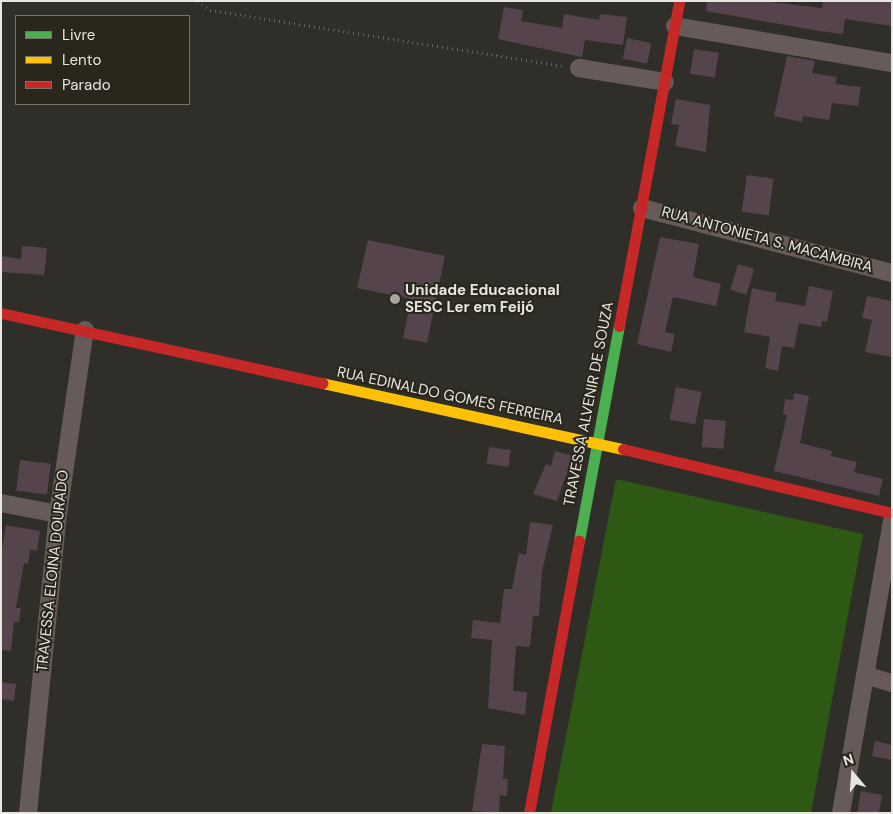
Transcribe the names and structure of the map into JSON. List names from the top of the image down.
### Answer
{
  "streets": {
    "street": [
      "RUA ANTONIETA S. MACAMBIRA",
      "RUA EDINALDO GOMES FERREIRA",
      "TRAVESSA ALVENIR DE SOUZA",
      "TRAVESSA ELOINA DOURADO"
    ]
  },
  "crossings": [
    ["RUA ANTONIETA S. MACAMBIRA", "TRAVESSA ALVENIR DE SOUZA"],
    ["RUA EDINALDO GOMES FERREIRA", "TRAVESSA ALVENIR DE SOUZA"],
    ["RUA EDINALDO GOMES FERREIRA", "TRAVESSA ELOINA DOURADO"]
  ],
  "places": ["Unidade Educacional SESC Ler em Feijó"],
  "legend": ["Livre", "Lento", "Parado"],
  "north": "top"
}
